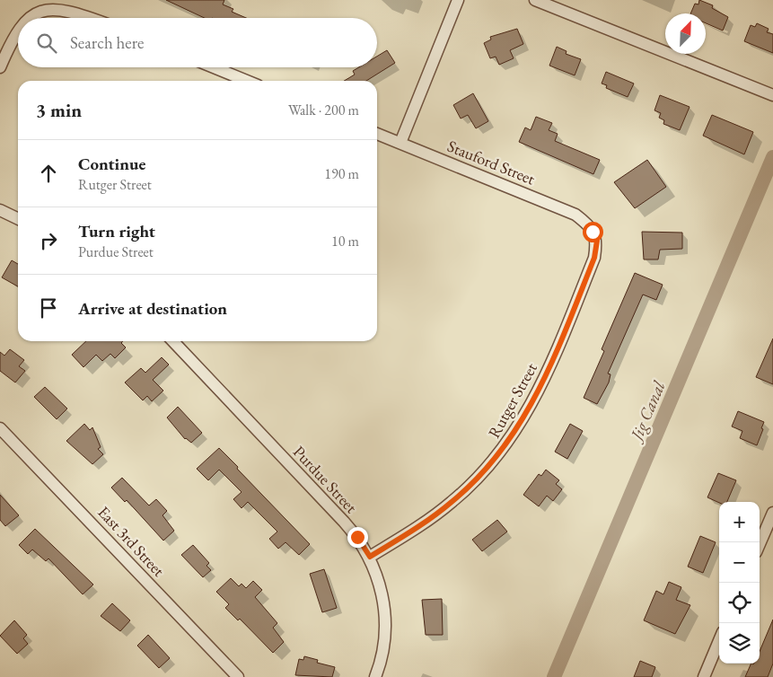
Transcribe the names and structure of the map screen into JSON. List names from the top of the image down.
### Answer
{
  "streets": {
    "street": [
      "Stauford Street",
      "Rutger Street",
      "Purdue Street",
      "East 3rd Street"
    ]
  },
  "crossings": [
    ["Stauford Street", "Rutger Street"],
    ["Rutger Street", "Purdue Street"]
  ],
  "water": ["Jig Canal"],
  "north": "top right",
  "page": {
    "search": "Search here",
    "heading": ["3 min", "Walk · 200 m"],
    "list": [
      ["Continue", "Rutger Street", "190 m"],
      ["Turn right", "Purdue Street", "10 m"],
      "Arrive at destination"
    ],
    "map_buttons": ["+", "−"]
  }
}
